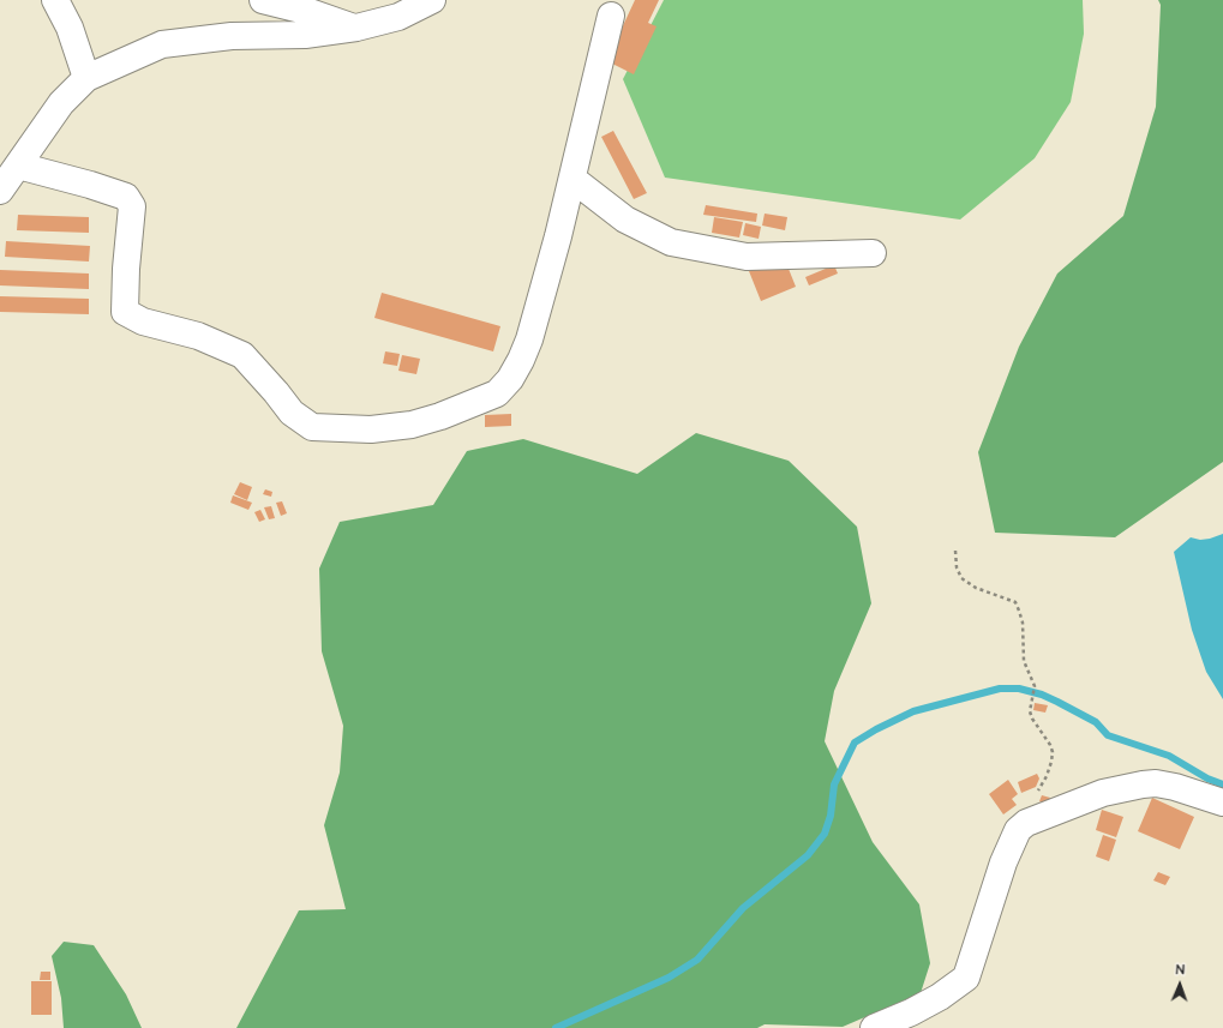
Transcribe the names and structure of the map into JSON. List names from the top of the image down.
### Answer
{
  "north": "top"
}
